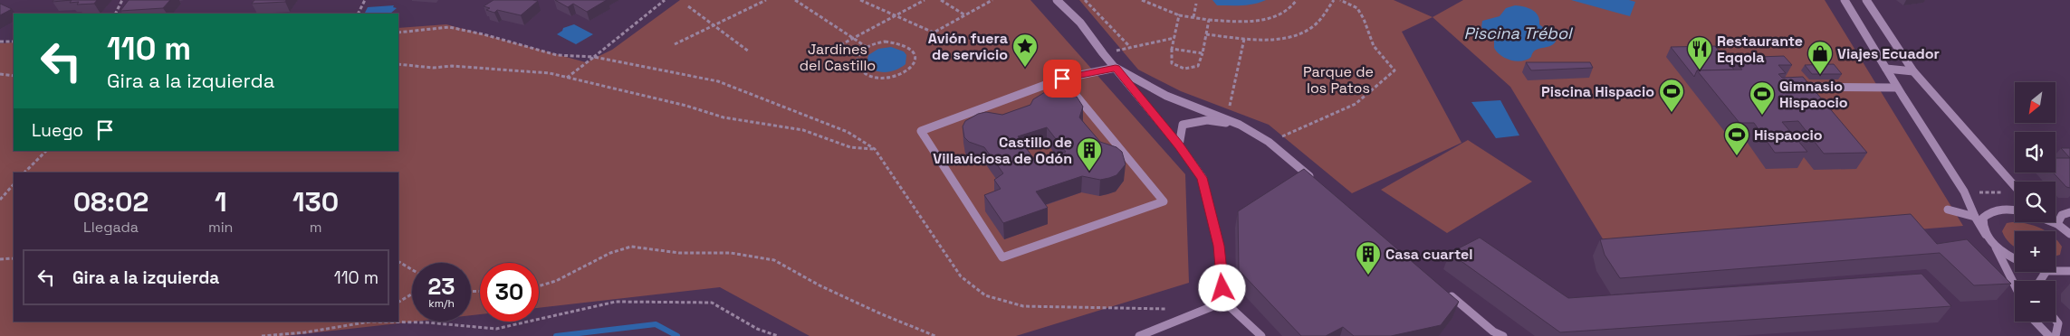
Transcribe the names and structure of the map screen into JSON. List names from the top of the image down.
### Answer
{
  "water": ["Piscina Trébol"],
  "parks": ["Jardines del Castillo", "Parque de los Patos"],
  "places": {
    "place": ["Avión fuera de servicio"],
    "restaurant": ["Restaurante Eqqola"],
    "shop": ["Viajes Ecuador"],
    "sports": ["Piscina Hispacio", "Gimnasio Hispaocio", "Hispaocio"],
    "building": ["Castillo de Villaviciosa de Odón", "Casa cuartel"]
  },
  "north": "bottom left",
  "page": {
    "turn": ["110 m", "Gira a la izquierda"],
    "map_buttons": ["+", "−"],
    "then": "Luego",
    "eta": [
      "08:02",
      "Llegada",
      "1",
      "min",
      "130",
      "m"
    ],
    "list": [
      {
        "name": "Gira a la izquierda",
        "value": "110 m"
      }
    ],
    "speed": "23 km/h",
    "limit": "30"
  }
}
